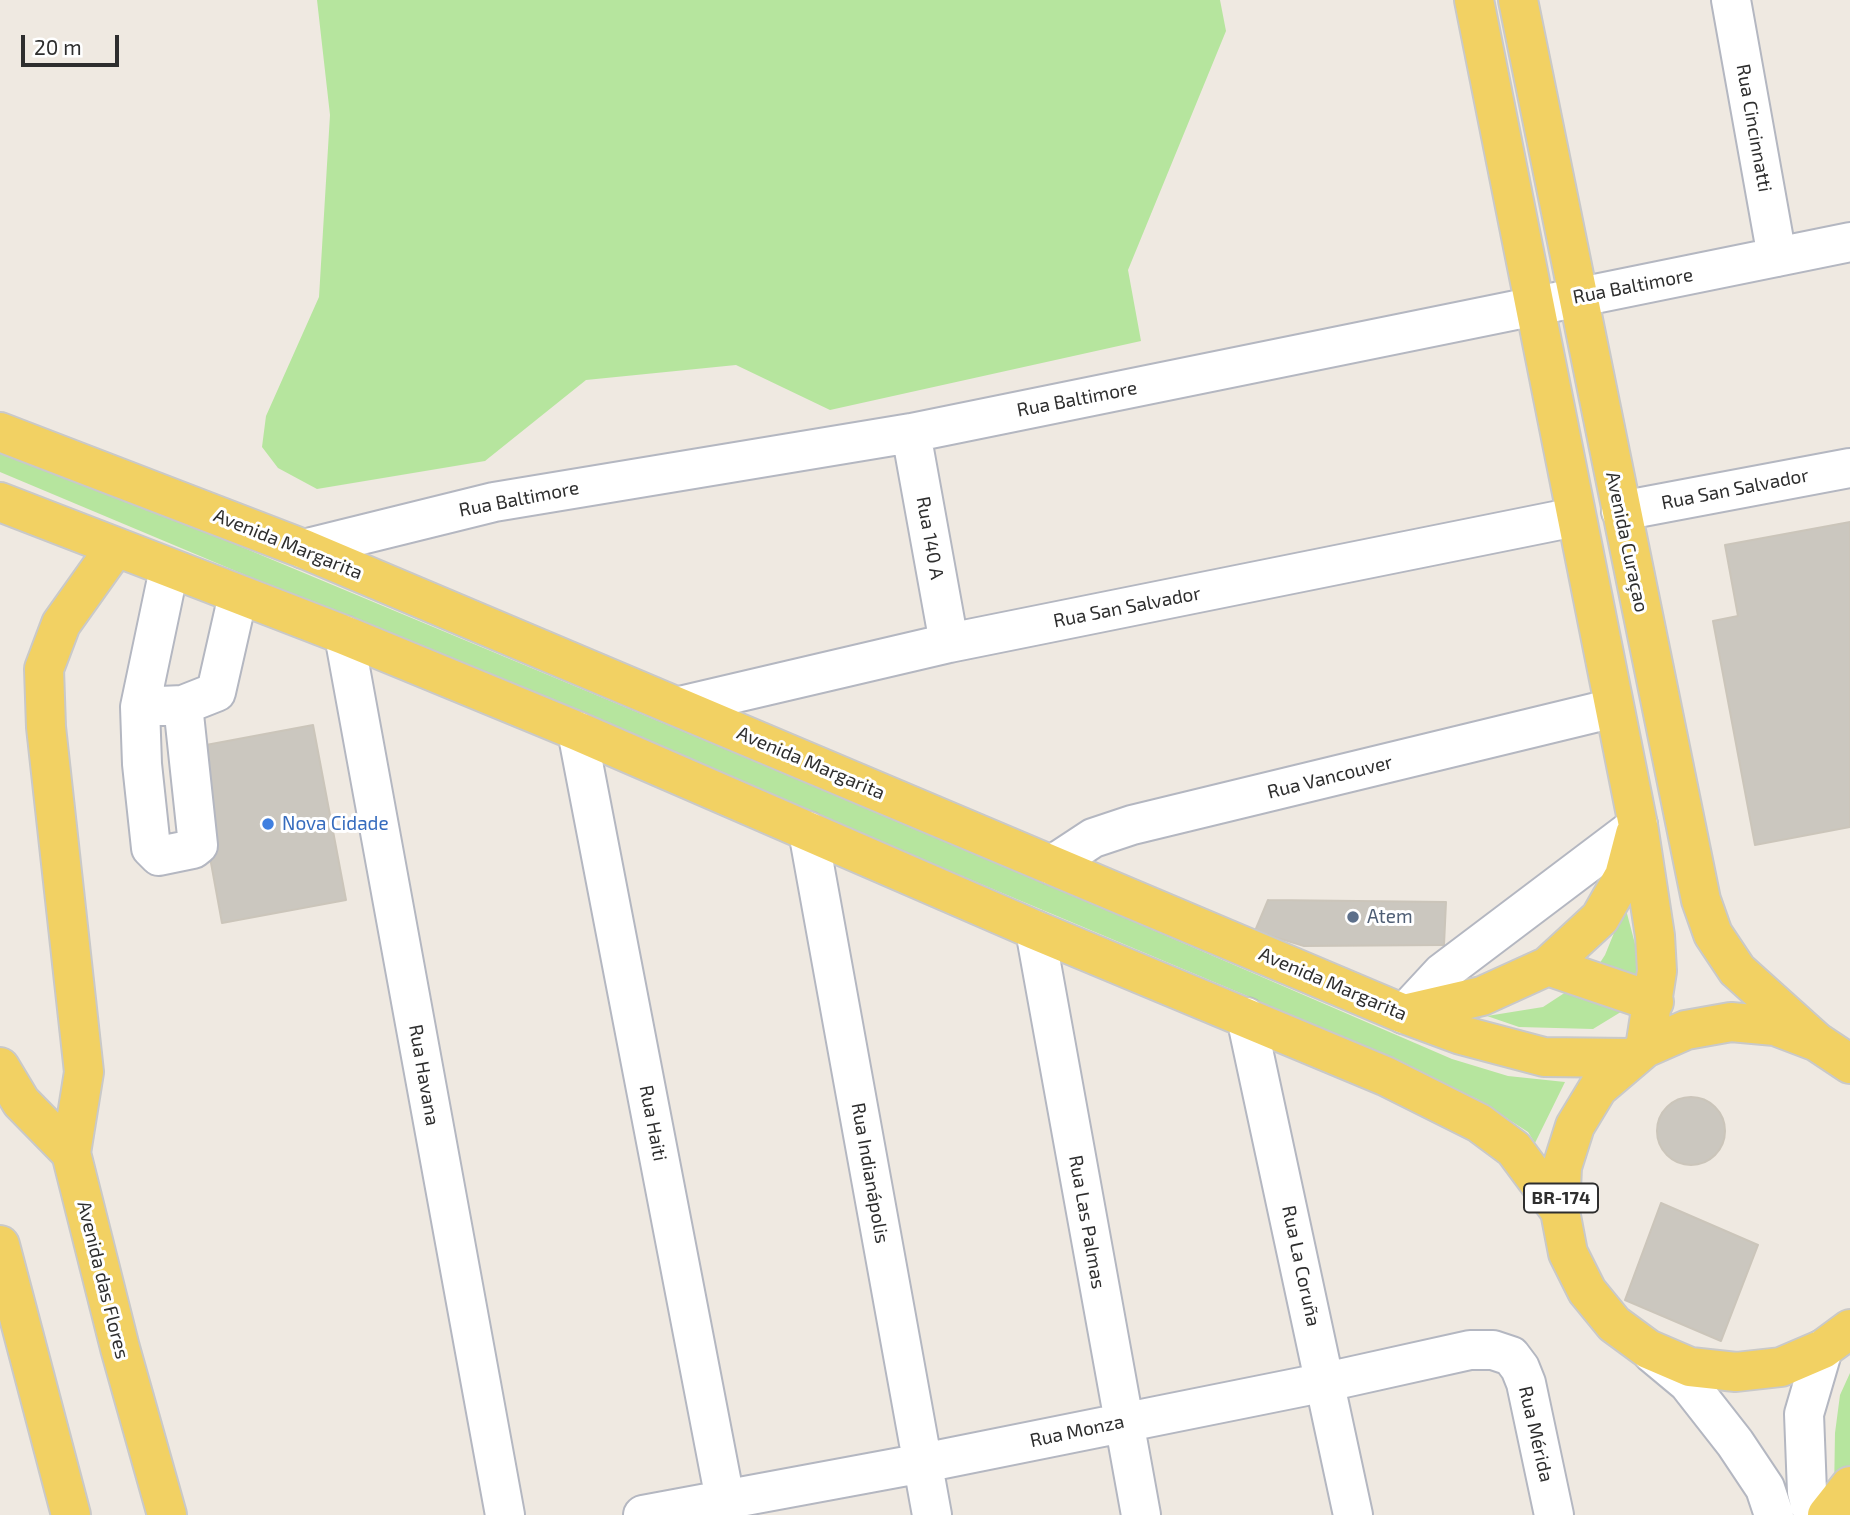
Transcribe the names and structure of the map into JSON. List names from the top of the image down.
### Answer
{
  "streets": {
    "main road": [
      "Avenida Curaçao",
      "Avenida Margarita",
      "BR-174",
      "Avenida das Flores"
    ],
    "street": [
      "Rua Cincinnatti",
      "Rua Baltimore",
      "Rua San Salvador",
      "Rua 140 A",
      "Rua Vancouver",
      "Rua Havana",
      "Rua Haiti",
      "Rua Indianápolis",
      "Rua Las Palmas",
      "Rua La Coruña",
      "Rua Monza",
      "Rua Mérida"
    ]
  },
  "crossings": [
    ["Rua Cincinnatti", "Rua Baltimore"],
    ["Rua Baltimore", "Rua 140 A"],
    ["Rua Baltimore", "Avenida Curaçao"],
    ["Rua Baltimore", "Avenida Margarita"],
    ["Rua San Salvador", "Rua 140 A"],
    ["Rua San Salvador", "Avenida Curaçao"],
    ["Rua San Salvador", "Avenida Margarita"],
    ["Avenida Curaçao", "BR-174"],
    ["Avenida Margarita", "Rua Vancouver"],
    ["Avenida Margarita", "BR-174"],
    ["Rua Haiti", "Rua Monza"],
    ["Rua Indianápolis", "Rua Monza"],
    ["Rua Las Palmas", "Rua Monza"],
    ["Rua La Coruña", "Rua Monza"],
    ["Rua Monza", "Rua Mérida"]
  ],
  "places": ["Nova Cidade", "Atem"],
  "scale_bar": "20 m"
}
